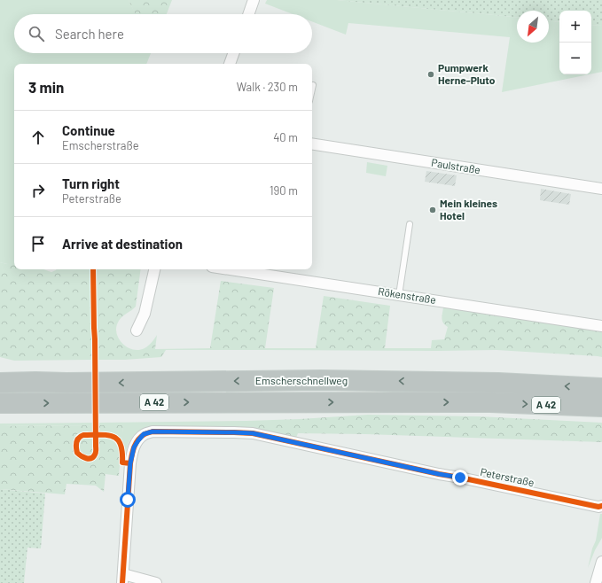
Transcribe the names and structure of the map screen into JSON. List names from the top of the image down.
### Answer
{
  "streets": {
    "highway": ["Emscherschnellweg", "A 42"],
    "street": ["Paulstraße", "Rökenstraße", "Peterstraße"]
  },
  "places": ["Pumpwerk Herne-Pluto", "Mein kleines Hotel"],
  "north": "bottom left",
  "page": {
    "map_buttons": ["+", "−"],
    "search": "Search here",
    "heading": ["3 min", "Walk · 230 m"],
    "list": [
      ["Continue", "Emscherstraße", "40 m"],
      ["Turn right", "Peterstraße", "190 m"],
      "Arrive at destination"
    ]
  }
}
